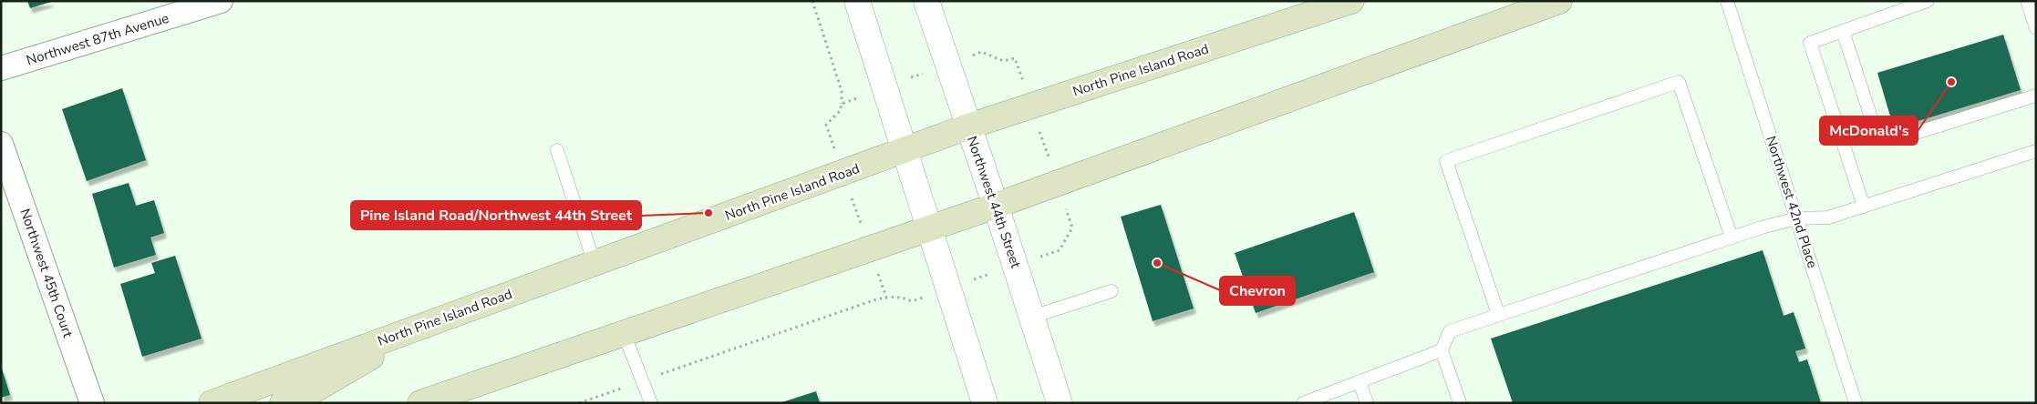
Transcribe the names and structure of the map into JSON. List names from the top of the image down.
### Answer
{
  "streets": {
    "main road": ["North Pine Island Road"],
    "street": ["Northwest 87th Avenue", "Northwest 44th Street", "Northwest 45th Court"],
    "lane": ["Northwest 42nd Place"]
  },
  "crossings": [
    ["North Pine Island Road", "Northwest 44th Street"]
  ],
  "places": ["McDonald's", "Pine Island Road/Northwest 44th Street", "Chevron"]
}
